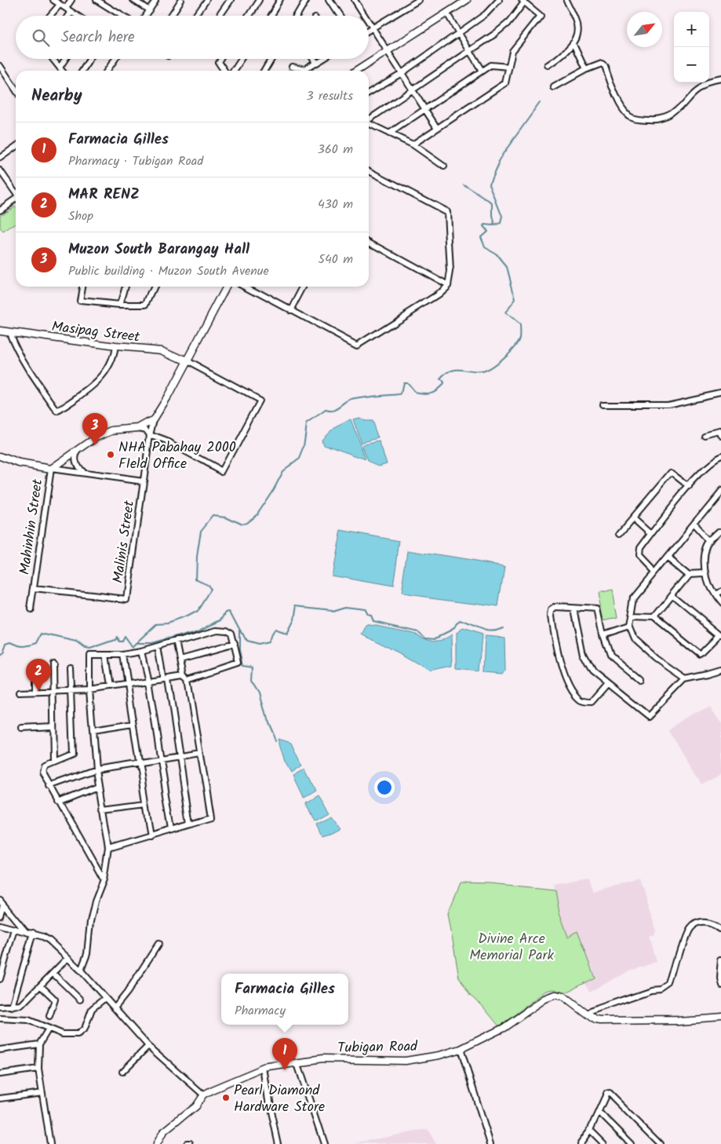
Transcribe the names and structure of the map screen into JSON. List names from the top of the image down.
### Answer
{
  "streets": {
    "street": [
      "Masipag Street",
      "Mahinhin Street",
      "Malinis Street",
      "Tubigan Road"
    ]
  },
  "crossings": [
    ["Mahinhin Street", "Malinis Street"]
  ],
  "parks": ["Divine Arce Memorial Park"],
  "places": ["NHA Pabahay 2000 FIeld Office", "Pearl Diamond Hardware Store"],
  "north": "top right",
  "page": {
    "map_buttons": ["+", "−"],
    "search": "Search here",
    "heading": ["Nearby", "3 results"],
    "list": [
      {
        "mark": "1",
        "name": "Farmacia Gilles",
        "note": "Pharmacy · Tubigan Road",
        "value": "360 m"
      },
      {
        "mark": "2",
        "name": "MAR RENZ",
        "note": "Shop",
        "value": "430 m"
      },
      {
        "mark": "3",
        "name": "Muzon South Barangay Hall",
        "note": "Public building · Muzon South Avenue",
        "value": "540 m"
      }
    ],
    "pins": ["3", "2", "1"],
    "popup": ["Farmacia Gilles", "Pharmacy"]
  }
}
